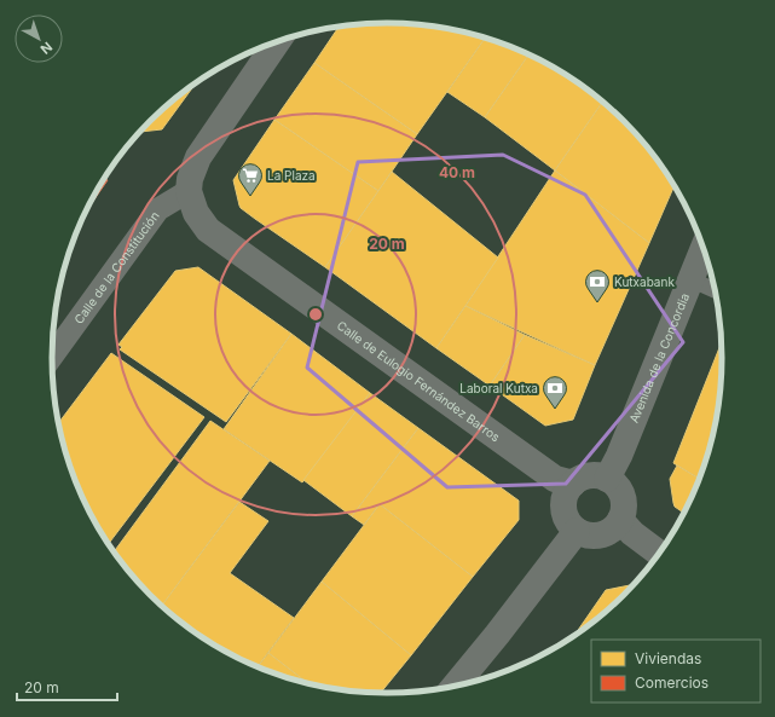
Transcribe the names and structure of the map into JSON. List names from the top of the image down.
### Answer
{
  "streets": {
    "street": ["Calle de la Constitución", "Avenida de la Concordia", "Calle de Eulogio Fernández Barros"]
  },
  "crossings": [
    ["Calle de la Constitución", "Calle de Eulogio Fernández Barros"],
    ["Avenida de la Concordia", "Calle de Eulogio Fernández Barros"]
  ],
  "places": {
    "supermarket": ["La Plaza"],
    "bank": ["Kutxabank", "Laboral Kutxa"]
  },
  "legend": ["Viviendas", "Comercios"],
  "scale_bar": "20 m",
  "north": "bottom right",
  "rings": ["40 m", "20 m"]
}
